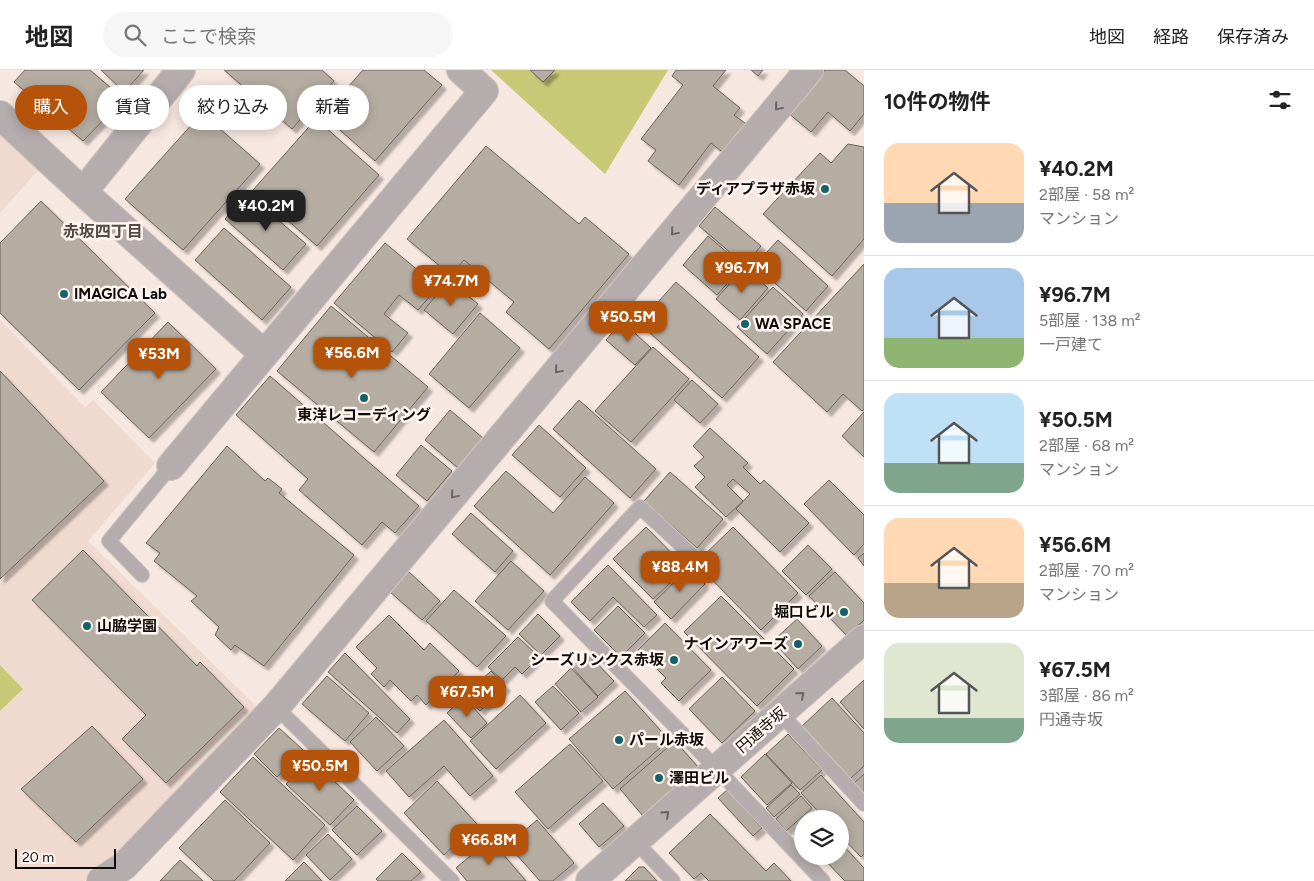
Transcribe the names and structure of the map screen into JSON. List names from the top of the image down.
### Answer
{
  "streets": {
    "street": ["円通寺坂"]
  },
  "one_way": ["円通寺坂"],
  "districts": ["赤坂四丁目"],
  "places": [
    "ディアプラザ赤坂",
    "IMAGICA Lab",
    "WA SPACE",
    "東洋レコーディング",
    "堀口ビル",
    "山脇学園",
    "ナインアワーズ",
    "シーズリンクス赤坂",
    "パール赤坂",
    "澤田ビル"
  ],
  "scale_bar": "20 m",
  "page": {
    "header": "地図",
    "search": "ここで検索",
    "nav": ["地図", "経路", "保存済み"],
    "heading": "10件の物件",
    "chip": [
      "購入",
      "賃貸",
      "絞り込み",
      "新着"
    ],
    "list": [
      {
        "name": "¥40.2M",
        "note": "2部屋 · 58 m² · マンション"
      },
      {
        "name": "¥96.7M",
        "note": "5部屋 · 138 m² · 一戸建て"
      },
      {
        "name": "¥50.5M",
        "note": "2部屋 · 68 m² · マンション"
      },
      {
        "name": "¥56.6M",
        "note": "2部屋 · 70 m² · マンション"
      },
      {
        "name": "¥67.5M",
        "note": "3部屋 · 86 m² · 円通寺坂"
      }
    ],
    "price": [
      "¥40.2M",
      "¥96.7M",
      "¥74.7M",
      "¥50.5M",
      "¥56.6M",
      "¥53M",
      "¥88.4M",
      "¥67.5M",
      "¥50.5M",
      "¥66.8M"
    ],
    "scale": "20 m"
  }
}
